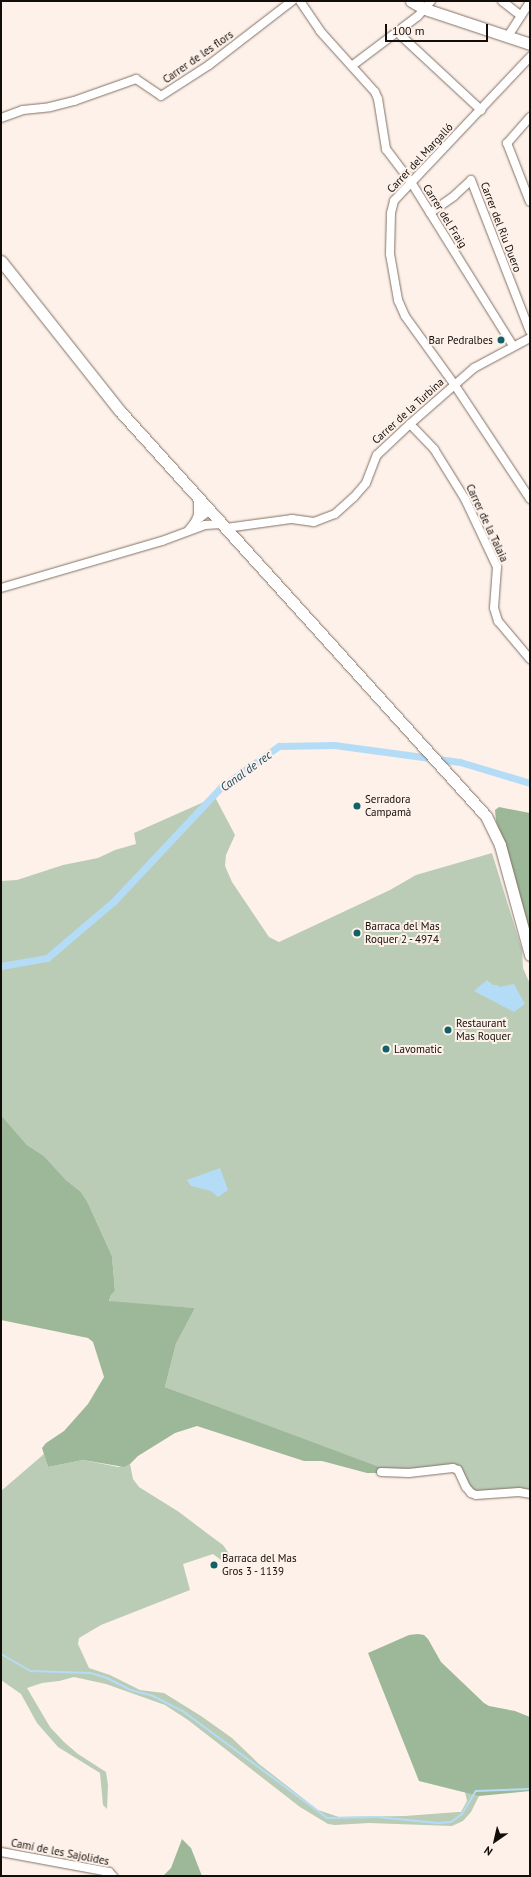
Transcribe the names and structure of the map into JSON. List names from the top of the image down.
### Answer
{
  "streets": {
    "street": [
      "Carrer de les flors",
      "Carrer del Margalló",
      "Carrer del Fraig",
      "Carrer del Riu Duero",
      "Carrer de la Turbina",
      "Carrer de la Talaia",
      "Camí de les Sajolides"
    ]
  },
  "crossings": [
    ["Carrer del Margalló", "Carrer del Fraig"],
    ["Carrer del Margalló", "Carrer de la Turbina"],
    ["Carrer del Fraig", "Carrer del Riu Duero"],
    ["Carrer del Fraig", "Carrer de la Turbina"],
    ["Carrer de la Turbina", "Carrer de la Talaia"]
  ],
  "water": ["Canal de rec"],
  "places": [
    "Bar Pedralbes",
    "Serradora Campamà",
    "Barraca del Mas Roquer 2 - 4974",
    "Restaurant Mas Roquer",
    "Lavomatic",
    "Barraca del Mas Gros 3 - 1139"
  ],
  "scale_bar": "100 m",
  "north": "bottom left"
}
